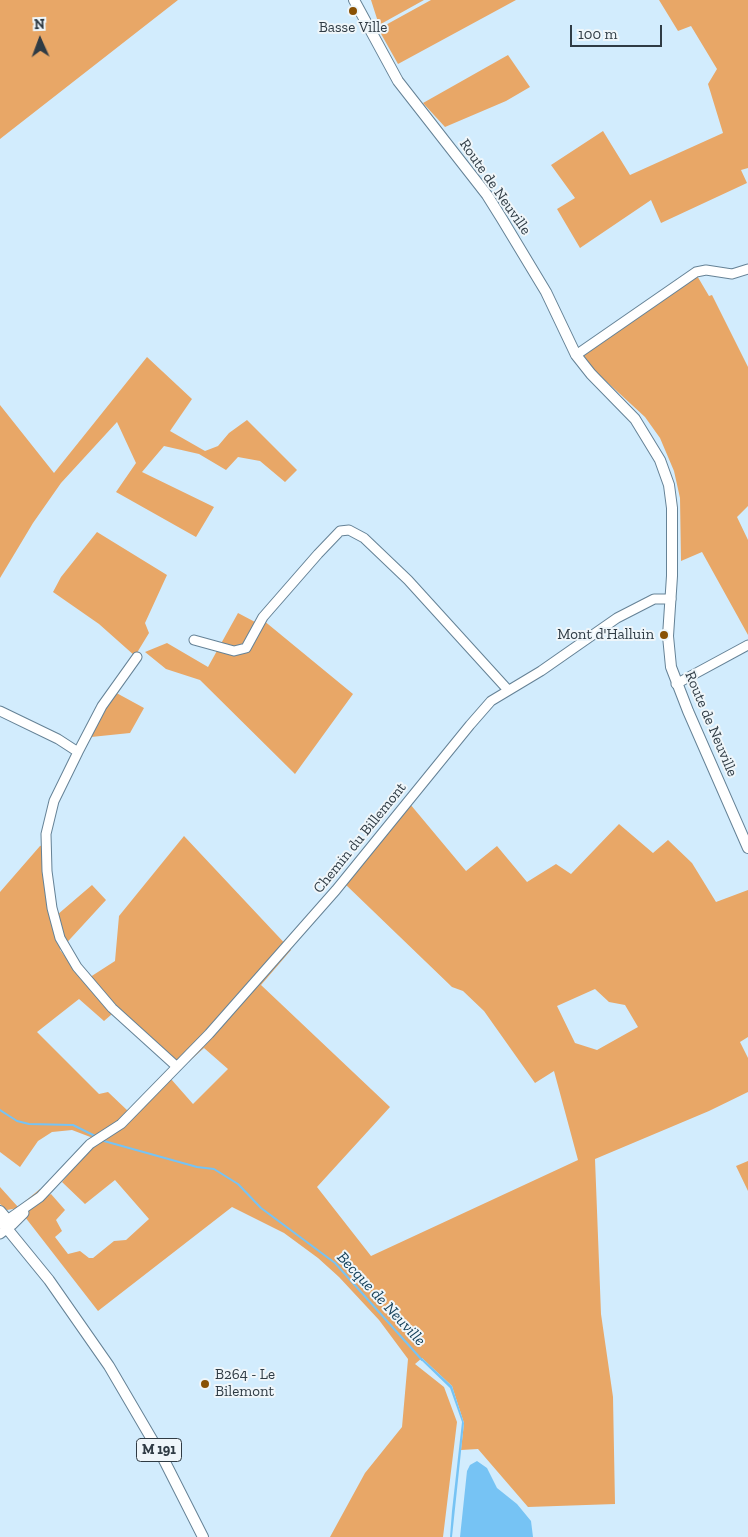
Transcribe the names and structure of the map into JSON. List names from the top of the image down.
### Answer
{
  "streets": {
    "main road": ["Route de Neuville", "M 191"],
    "street": ["Chemin du Billemont"]
  },
  "crossings": [
    ["Route de Neuville", "Chemin du Billemont"],
    ["Chemin du Billemont", "M 191"]
  ],
  "water": ["Becque de Neuville"],
  "places": ["Basse Ville", "Mont d'Halluin", "B264 - Le Bilemont"],
  "scale_bar": "100 m",
  "north": "top"
}
